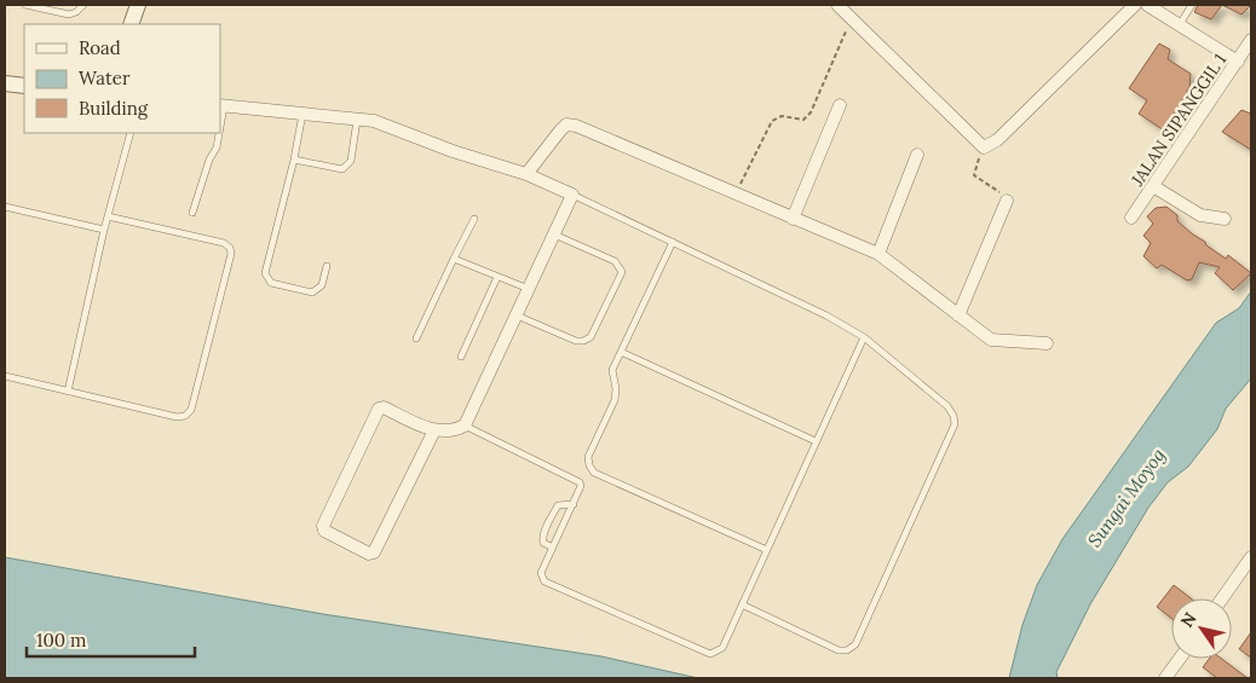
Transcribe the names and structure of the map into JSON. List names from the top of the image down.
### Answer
{
  "streets": {
    "street": ["JALAN SIPANGGIL 1"]
  },
  "water": ["Sungai Moyog"],
  "legend": ["Road", "Water", "Building"],
  "scale_bar": "100 m",
  "north": "top left"
}
